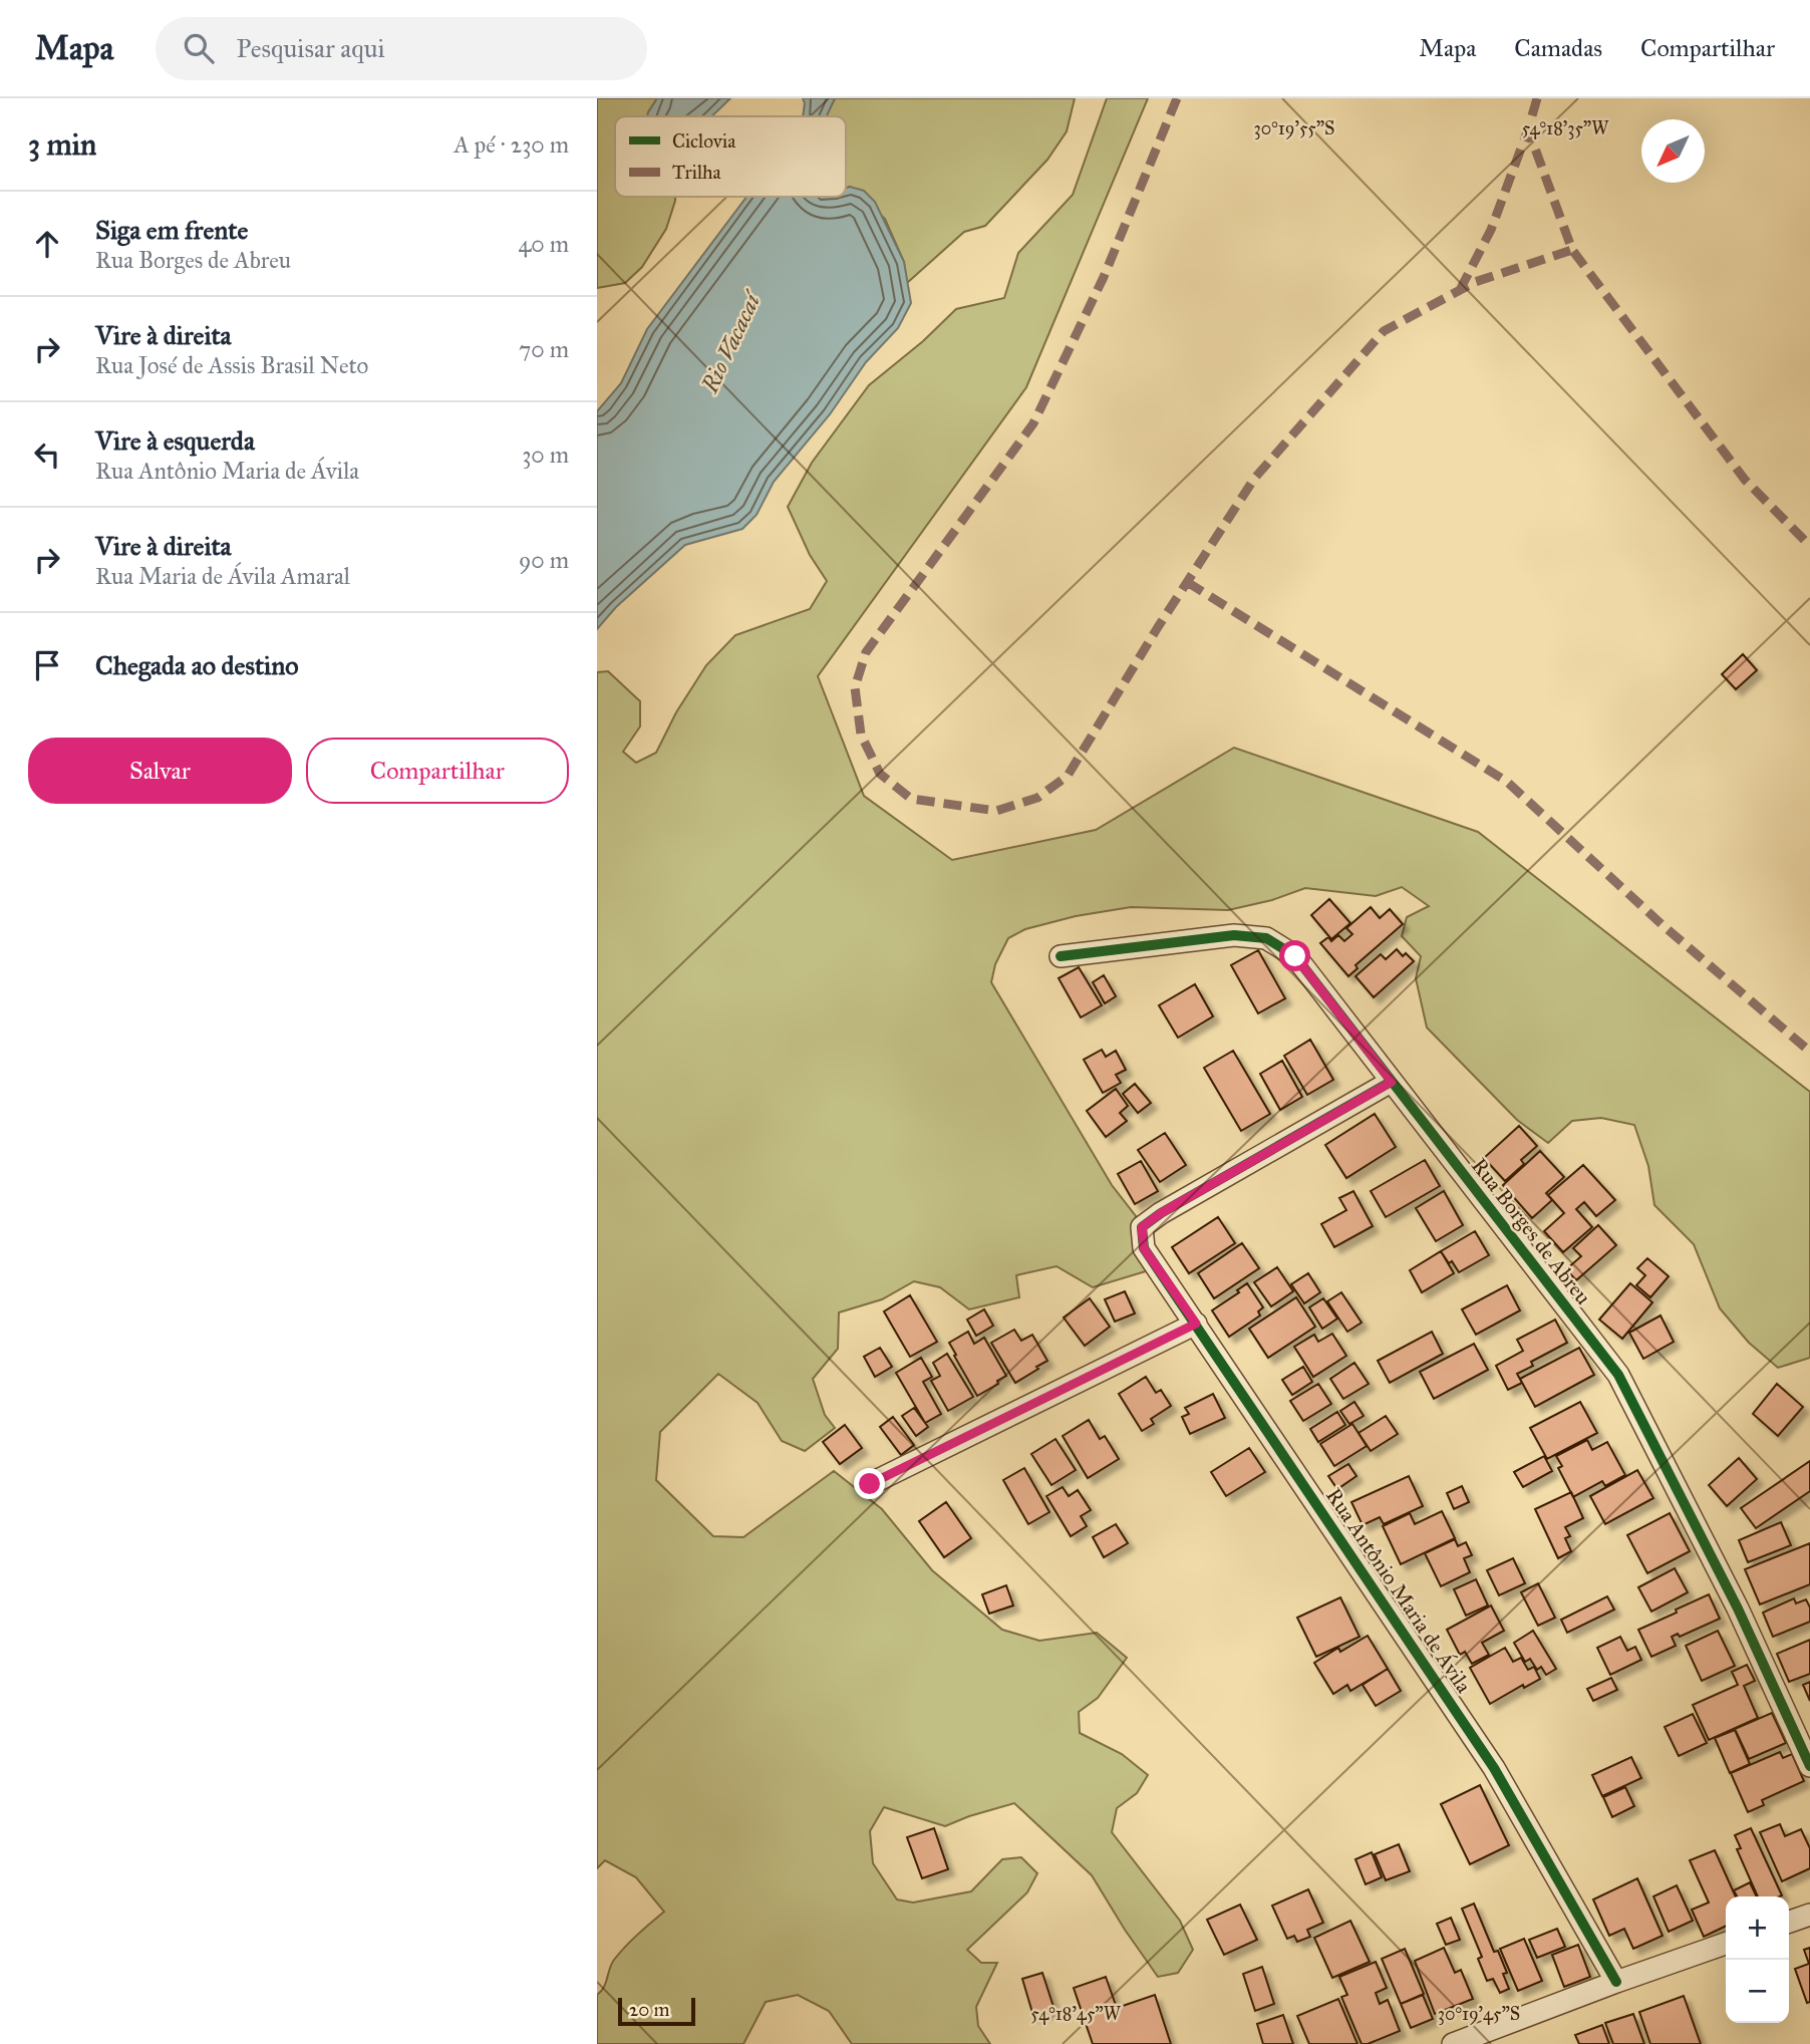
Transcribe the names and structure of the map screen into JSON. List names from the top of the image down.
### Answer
{
  "streets": {
    "street": ["Rua Borges de Abreu", "Rua Antônio Maria de Ávila"]
  },
  "crossings": [
    ["Rua Borges de Abreu", "Rua Antônio Maria de Ávila"]
  ],
  "water": ["Rio Vacacaí"],
  "legend": ["Ciclovia", "Trilha"],
  "scale_bar": "20 m",
  "north": "bottom left",
  "page": {
    "header": "Mapa",
    "search": "Pesquisar aqui",
    "nav": ["Mapa", "Camadas", "Compartilhar"],
    "heading": ["3 min", "A pé · 230 m"],
    "list": [
      ["Siga em frente", "Rua Borges de Abreu", "40 m"],
      ["Vire à direita", "Rua José de Assis Brasil Neto", "70 m"],
      ["Vire à esquerda", "Rua Antônio Maria de Ávila", "30 m"],
      ["Vire à direita", "Rua Maria de Ávila Amaral", "90 m"],
      "Chegada ao destino"
    ],
    "buttons": ["Salvar", "Compartilhar"],
    "map_buttons": ["+", "−"],
    "scale": "20 m"
  },
  "coordinates": [
    "54°18'35\"W",
    "30°19'55\"S",
    "30°19'45\"S",
    "54°18'45\"W"
  ]
}
